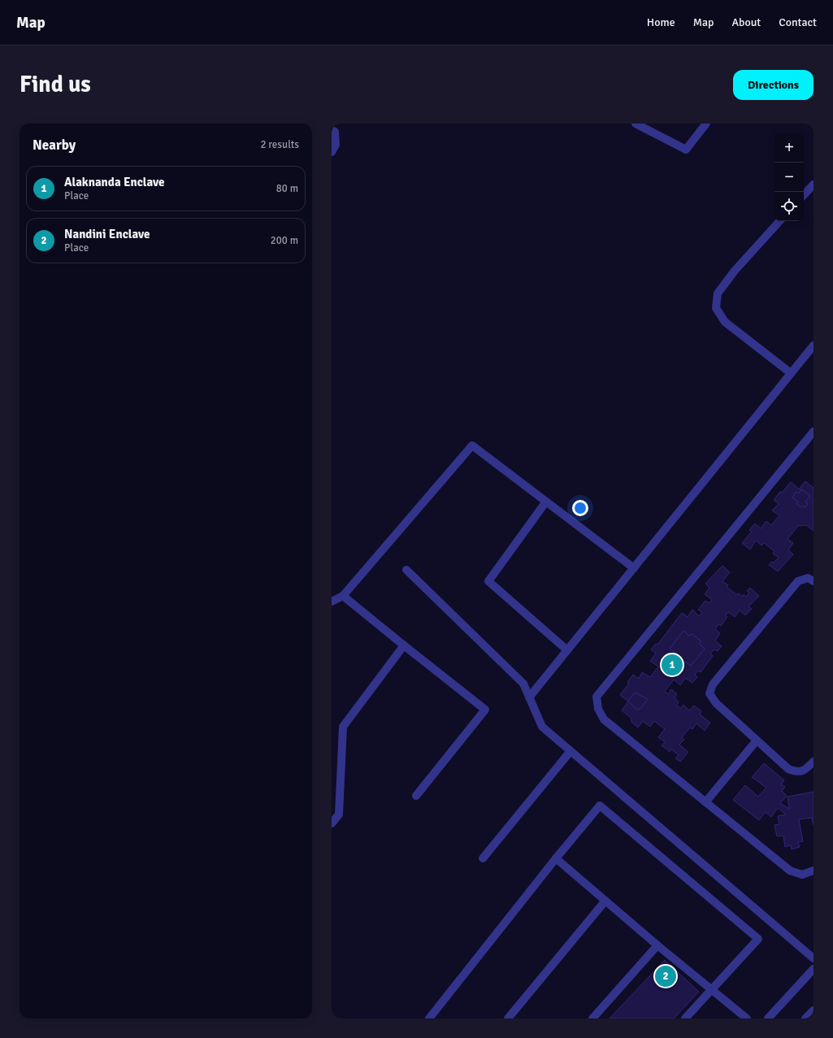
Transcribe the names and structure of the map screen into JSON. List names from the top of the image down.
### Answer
{
  "page": {
    "header": "Map",
    "nav": [
      "Home",
      "Map",
      "About",
      "Contact"
    ],
    "buttons": "Directions",
    "title": "Find us",
    "heading": ["Nearby", "2 results"],
    "map_buttons": ["+", "−"],
    "list": [
      {
        "mark": "1",
        "name": "Alaknanda Enclave",
        "note": "Place",
        "value": "80 m"
      },
      {
        "mark": "2",
        "name": "Nandini Enclave",
        "note": "Place",
        "value": "200 m"
      }
    ],
    "pins": ["1", "2"]
  }
}
